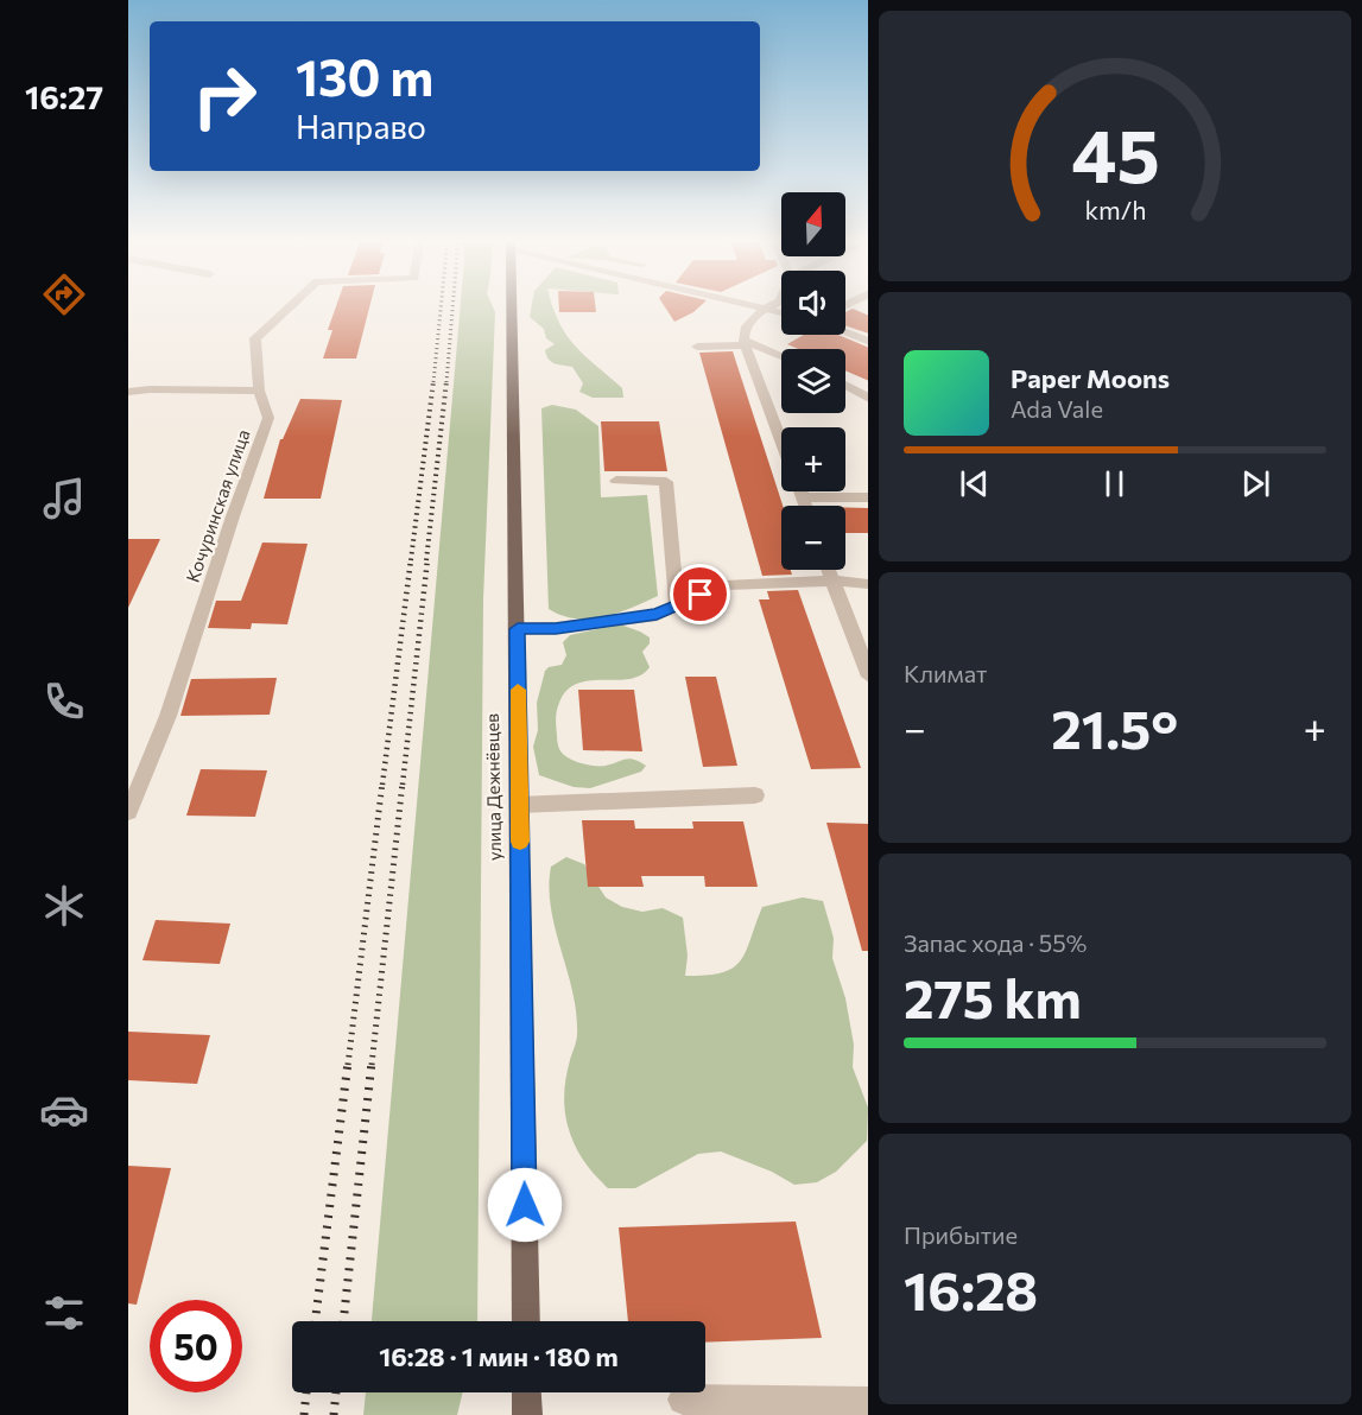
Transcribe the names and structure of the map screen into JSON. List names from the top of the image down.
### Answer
{
  "streets": {
    "main road": ["улица Дежнёвцев"],
    "street": ["Кочуринская улица"]
  },
  "north": "top",
  "page": {
    "tabs": "16:27",
    "turn": ["130 m", "Направо"],
    "map_buttons": ["+", "−"],
    "song": ["Paper Moons", "Ada Vale"],
    "tile": [
      "Климат",
      ["Запас хода · 55%", "275 km"],
      ["Прибытие", "16:28"]
    ],
    "heat": ["−", "21.5°", "+"],
    "limit": "50",
    "trip": "16:28 · 1 мин · 180 m",
    "gauge": ["45", "km/h"]
  }
}
